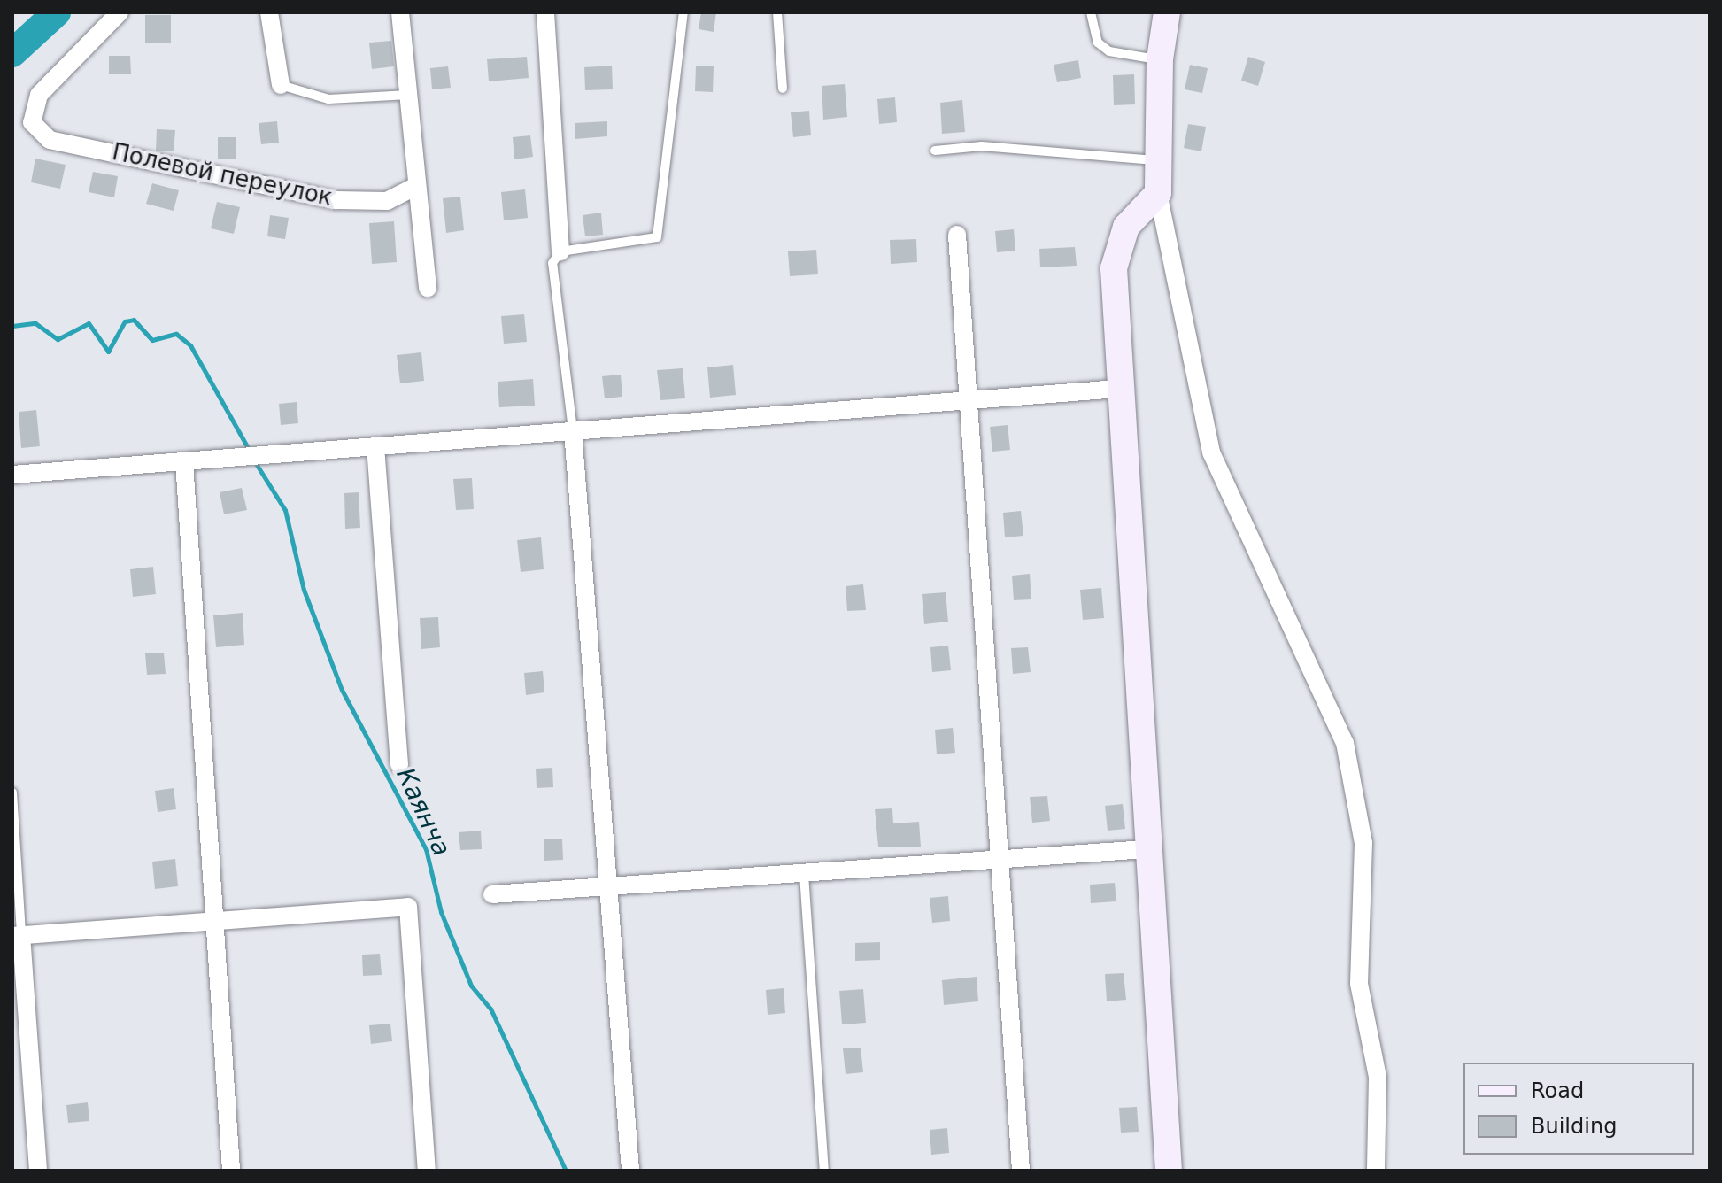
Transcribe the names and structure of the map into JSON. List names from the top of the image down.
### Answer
{
  "streets": {
    "street": ["Полевой переулок"]
  },
  "water": ["Каянча"],
  "legend": ["Road", "Building"]
}
